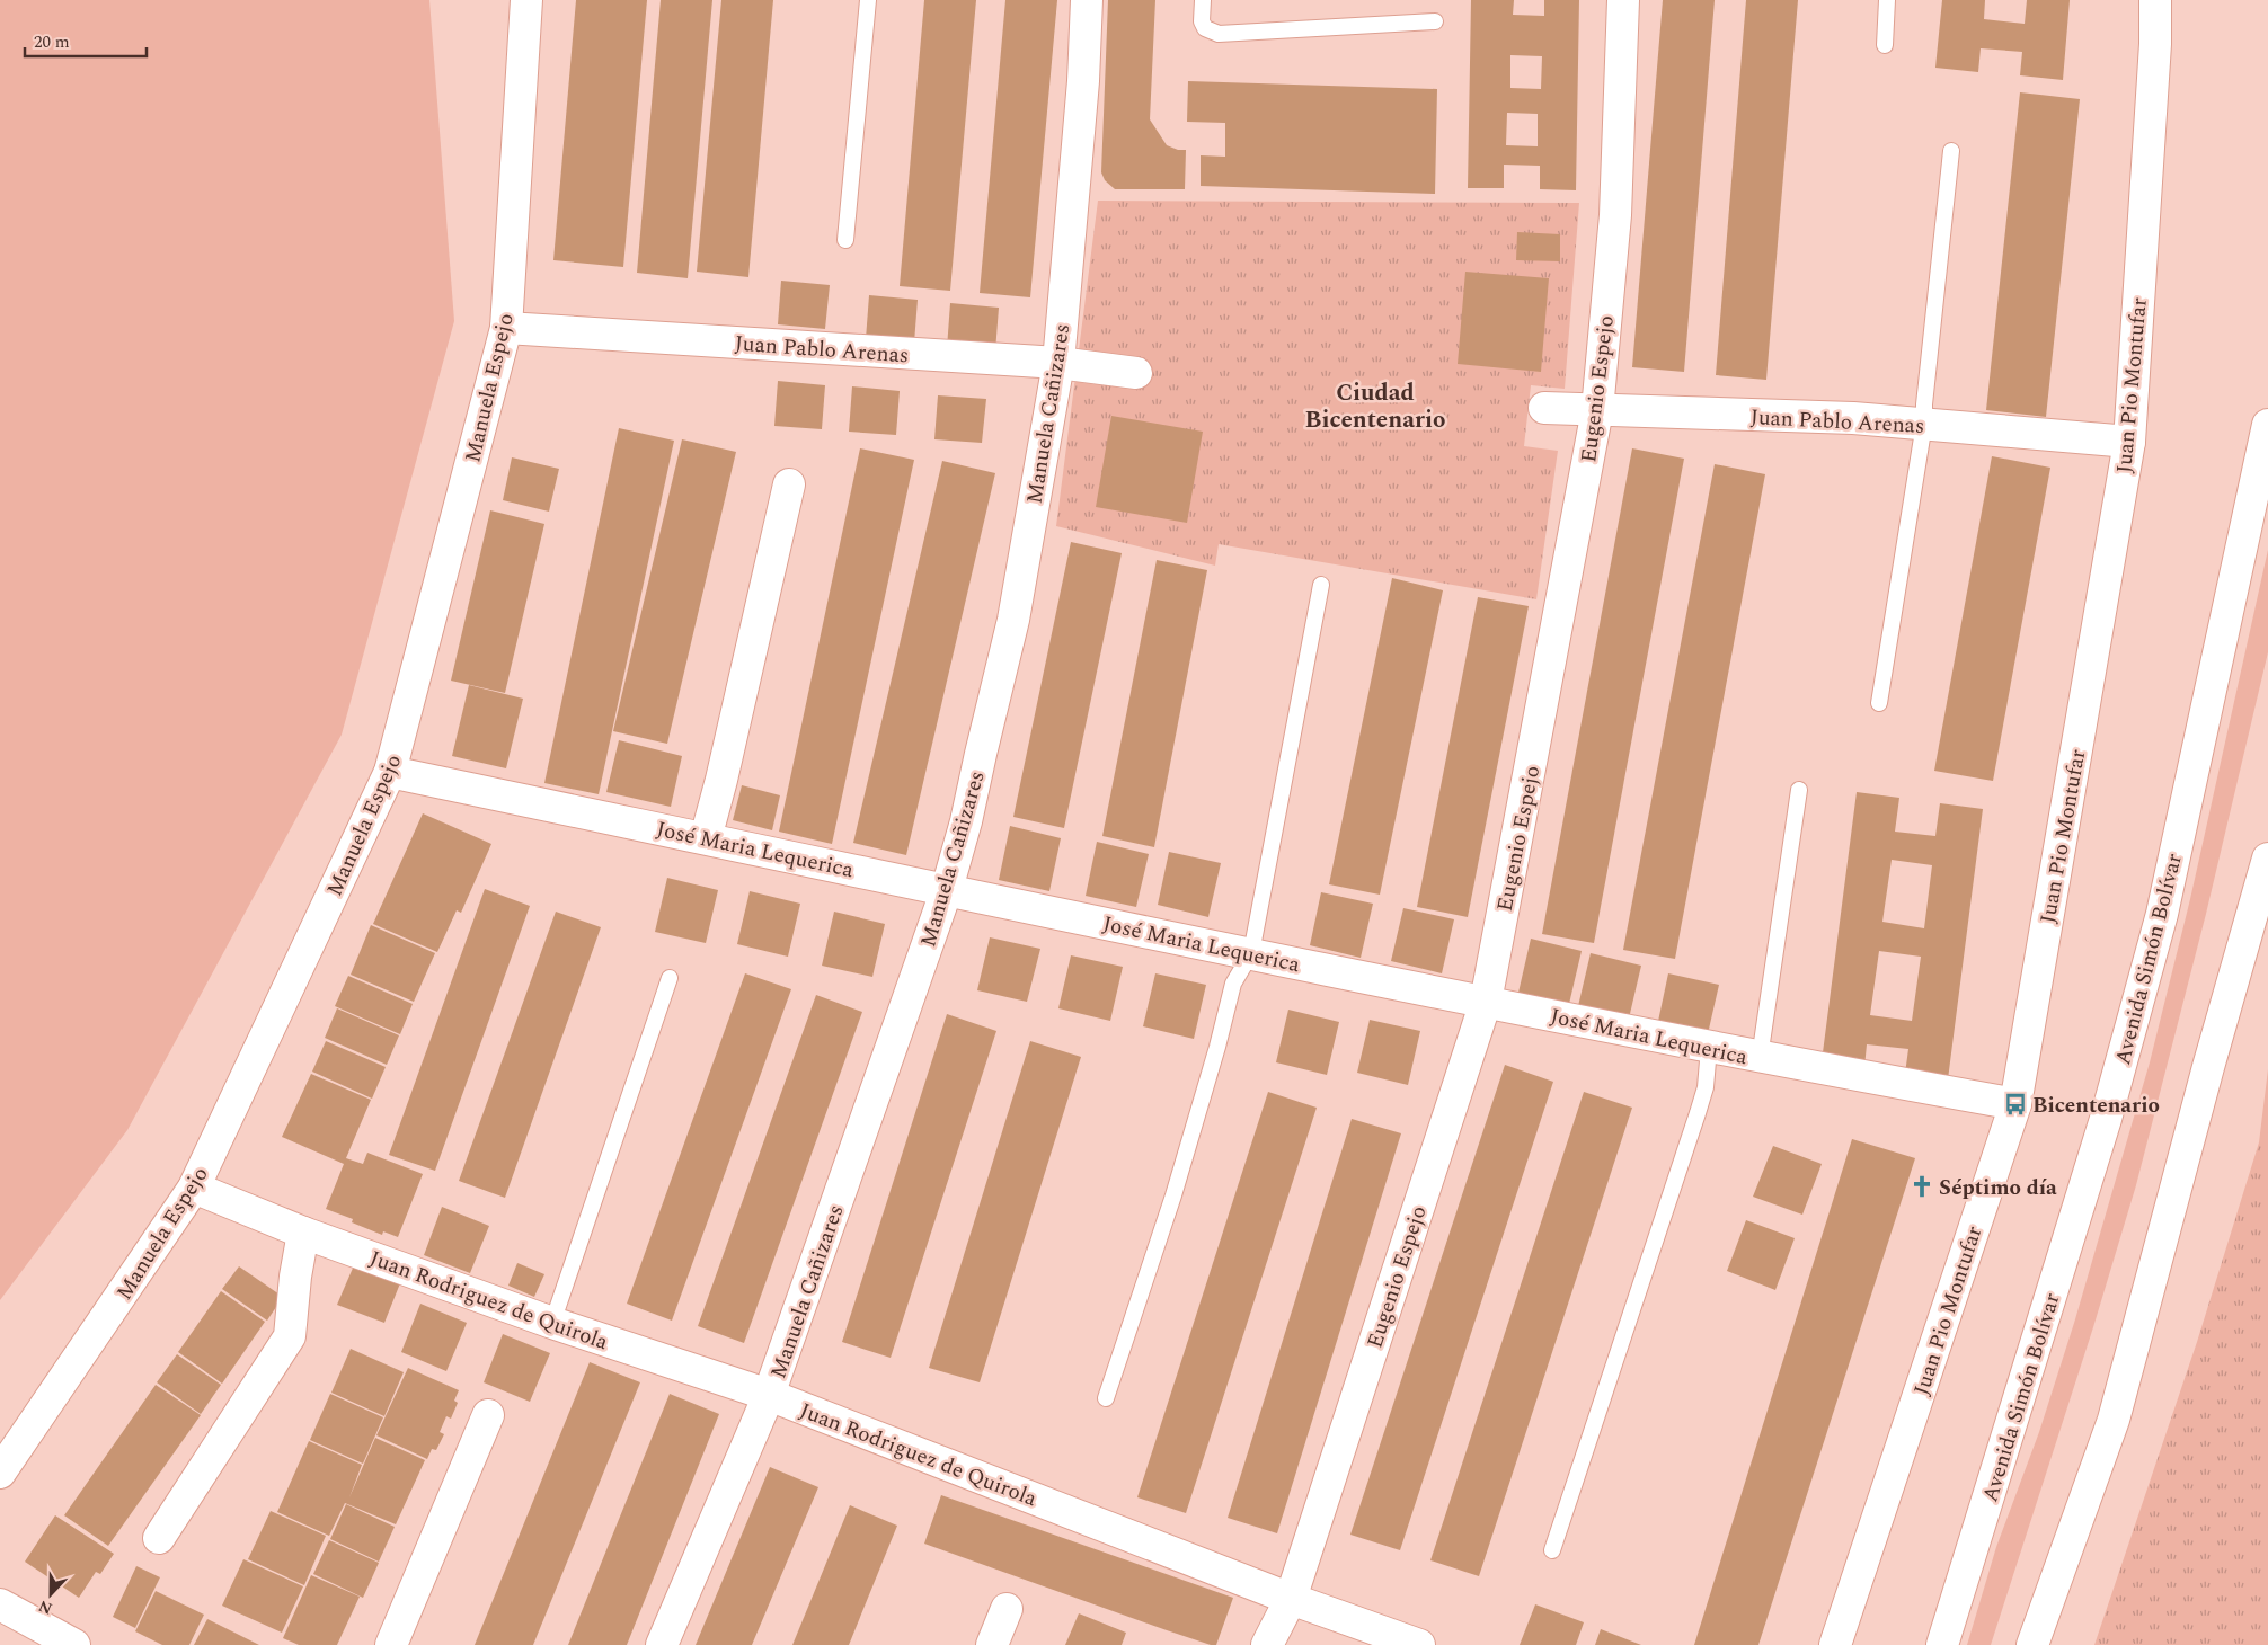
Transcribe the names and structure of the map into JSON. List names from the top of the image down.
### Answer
{
  "streets": {
    "main road": [
      "Juan Pablo Arenas",
      "Juan Pio Montufar",
      "Manuela Espejo",
      "Eugenio Espejo",
      "Manuela Cañizares",
      "José Maria Lequerica",
      "Avenida Simón Bolívar",
      "Juan Rodriguez de Quirola"
    ]
  },
  "crossings": [
    ["Juan Pablo Arenas", "Juan Pio Montufar"],
    ["Juan Pablo Arenas", "Manuela Espejo"],
    ["Juan Pablo Arenas", "Eugenio Espejo"],
    ["Juan Pablo Arenas", "Manuela Cañizares"],
    ["Juan Pio Montufar", "José Maria Lequerica"],
    ["Manuela Espejo", "José Maria Lequerica"],
    ["Manuela Espejo", "Juan Rodriguez de Quirola"],
    ["Eugenio Espejo", "José Maria Lequerica"],
    ["Eugenio Espejo", "Juan Rodriguez de Quirola"],
    ["Manuela Cañizares", "José Maria Lequerica"],
    ["Manuela Cañizares", "Juan Rodriguez de Quirola"]
  ],
  "districts": ["Ciudad Bicentenario"],
  "places": {
    "bus stop": ["Bicentenario"],
    "church": ["Séptimo día"]
  },
  "scale_bar": "20 m",
  "north": "bottom"
}
